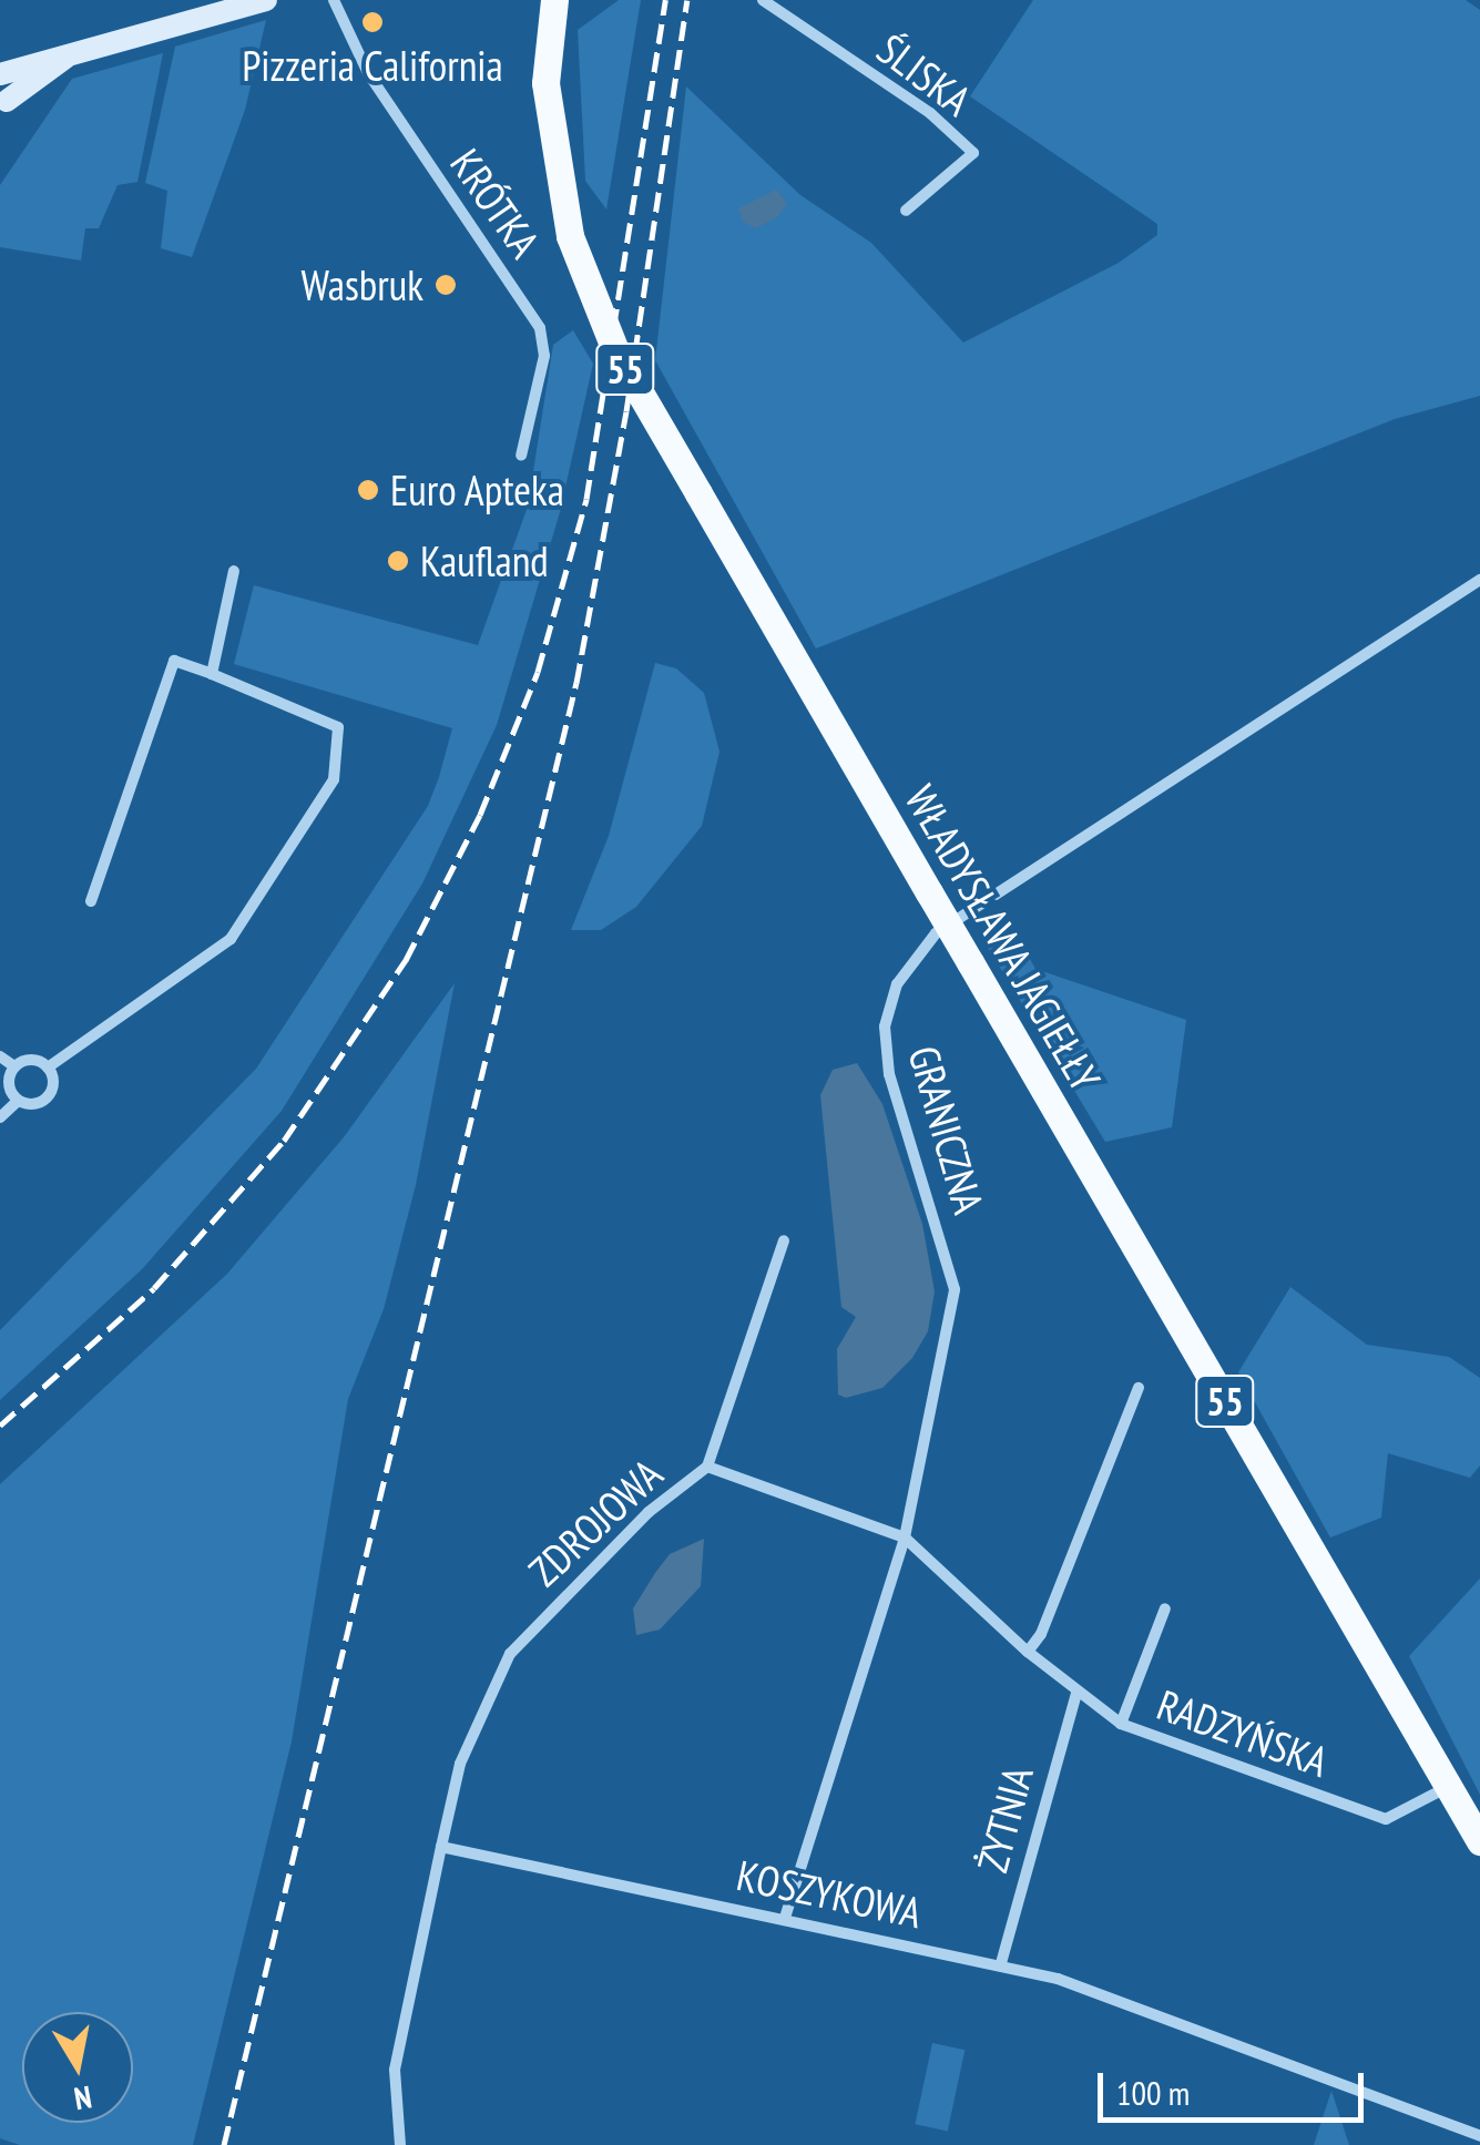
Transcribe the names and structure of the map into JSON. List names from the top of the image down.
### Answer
{
  "streets": {
    "main road": ["55", "WŁADYSŁAWA JAGIEŁŁY"],
    "street": [
      "ŚLISKA",
      "KRÓTKA",
      "GRANICZNA",
      "ZDROJOWA",
      "RADZYŃSKA",
      "ŻYTNIA",
      "KOSZYKOWA"
    ]
  },
  "crossings": [
    ["WŁADYSŁAWA JAGIEŁŁY", "RADZYŃSKA"],
    ["GRANICZNA", "RADZYŃSKA"],
    ["GRANICZNA", "KOSZYKOWA"],
    ["ZDROJOWA", "RADZYŃSKA"],
    ["ZDROJOWA", "KOSZYKOWA"],
    ["RADZYŃSKA", "ŻYTNIA"],
    ["ŻYTNIA", "KOSZYKOWA"]
  ],
  "places": [
    "Pizzeria California",
    "Wasbruk",
    "Euro Apteka",
    "Kaufland"
  ],
  "scale_bar": "100 m",
  "north": "bottom"
}
